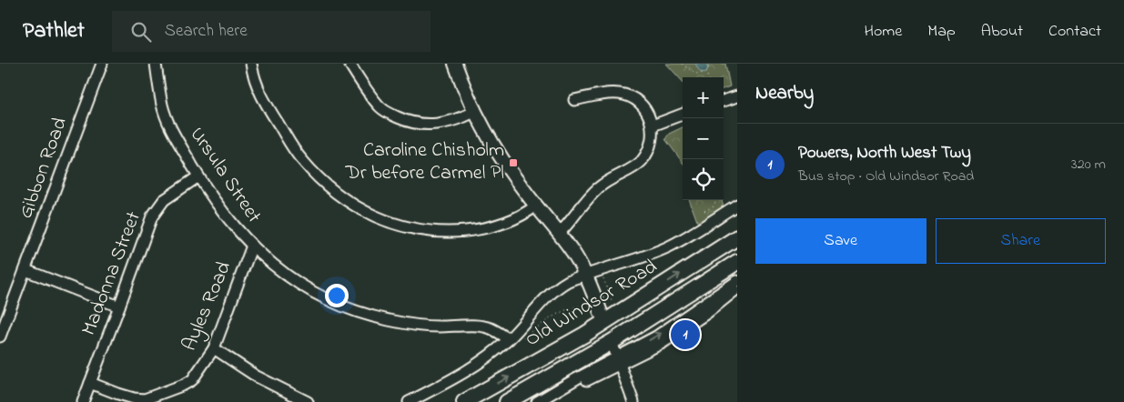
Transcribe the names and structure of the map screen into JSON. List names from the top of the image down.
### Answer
{
  "streets": {
    "highway": ["Old Windsor Road"],
    "street": [
      "Gibbon Road",
      "Ursula Street",
      "Madonna Street",
      "Ayles Road"
    ]
  },
  "crossings": [
    ["Ursula Street", "Madonna Street"],
    ["Ursula Street", "Old Windsor Road"],
    ["Ursula Street", "Ayles Road"],
    ["Madonna Street", "Ayles Road"]
  ],
  "places": {
    "transit": ["Caroline Chisholm Dr before Carmel Pl"]
  },
  "page": {
    "header": "Pathlet",
    "search": "Search here",
    "nav": [
      "Home",
      "Map",
      "About",
      "Contact"
    ],
    "heading": "Nearby",
    "map_buttons": ["+", "−"],
    "list": [
      {
        "mark": "1",
        "name": "Powers, North West Twy",
        "note": "Bus stop · Old Windsor Road",
        "value": "320 m"
      }
    ],
    "buttons": ["Save", "Share"],
    "pins": "1"
  }
}
